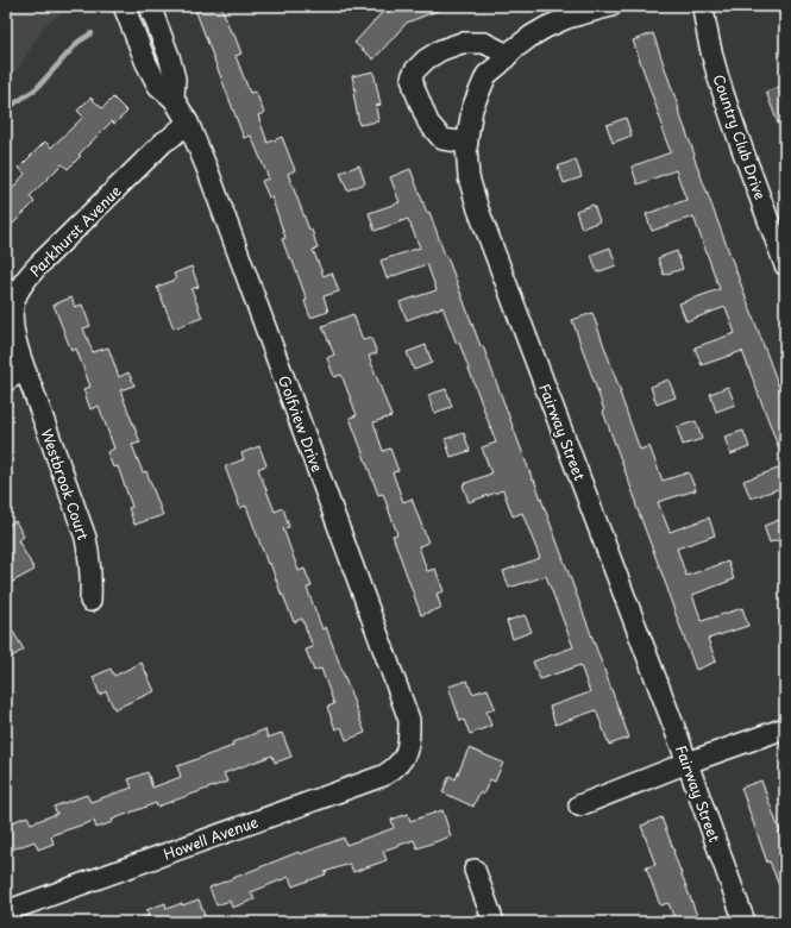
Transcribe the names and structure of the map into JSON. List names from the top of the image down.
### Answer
{
  "streets": {
    "street": [
      "Country Club Drive",
      "Parkhurst Avenue",
      "Golfview Drive",
      "Fairway Street",
      "Westbrook Court",
      "Howell Avenue"
    ]
  },
  "crossings": [
    ["Parkhurst Avenue", "Golfview Drive"],
    ["Parkhurst Avenue", "Westbrook Court"],
    ["Golfview Drive", "Howell Avenue"]
  ]
}
